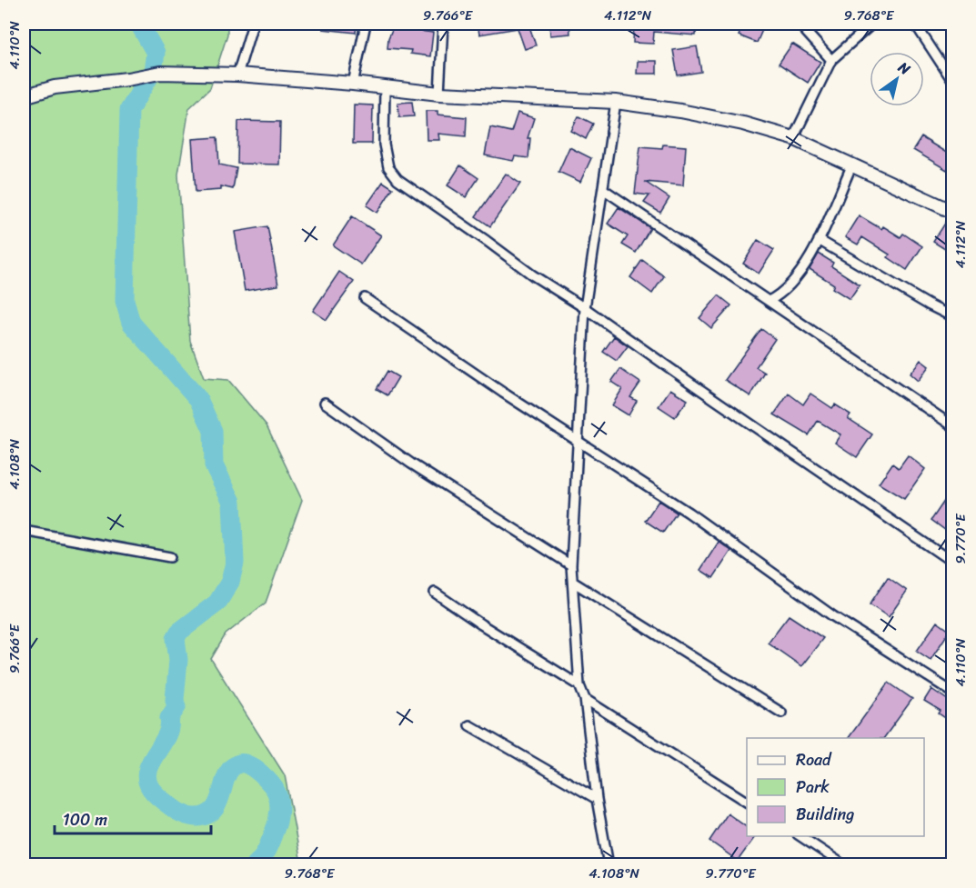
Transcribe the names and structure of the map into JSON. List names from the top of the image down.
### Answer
{
  "legend": ["Road", "Park", "Building"],
  "scale_bar": "100 m",
  "north": "top right",
  "coordinates": [
    "9.766°E",
    "4.112°N",
    "9.768°E",
    "4.110°N",
    "4.108°N",
    "9.770°E"
  ]
}
